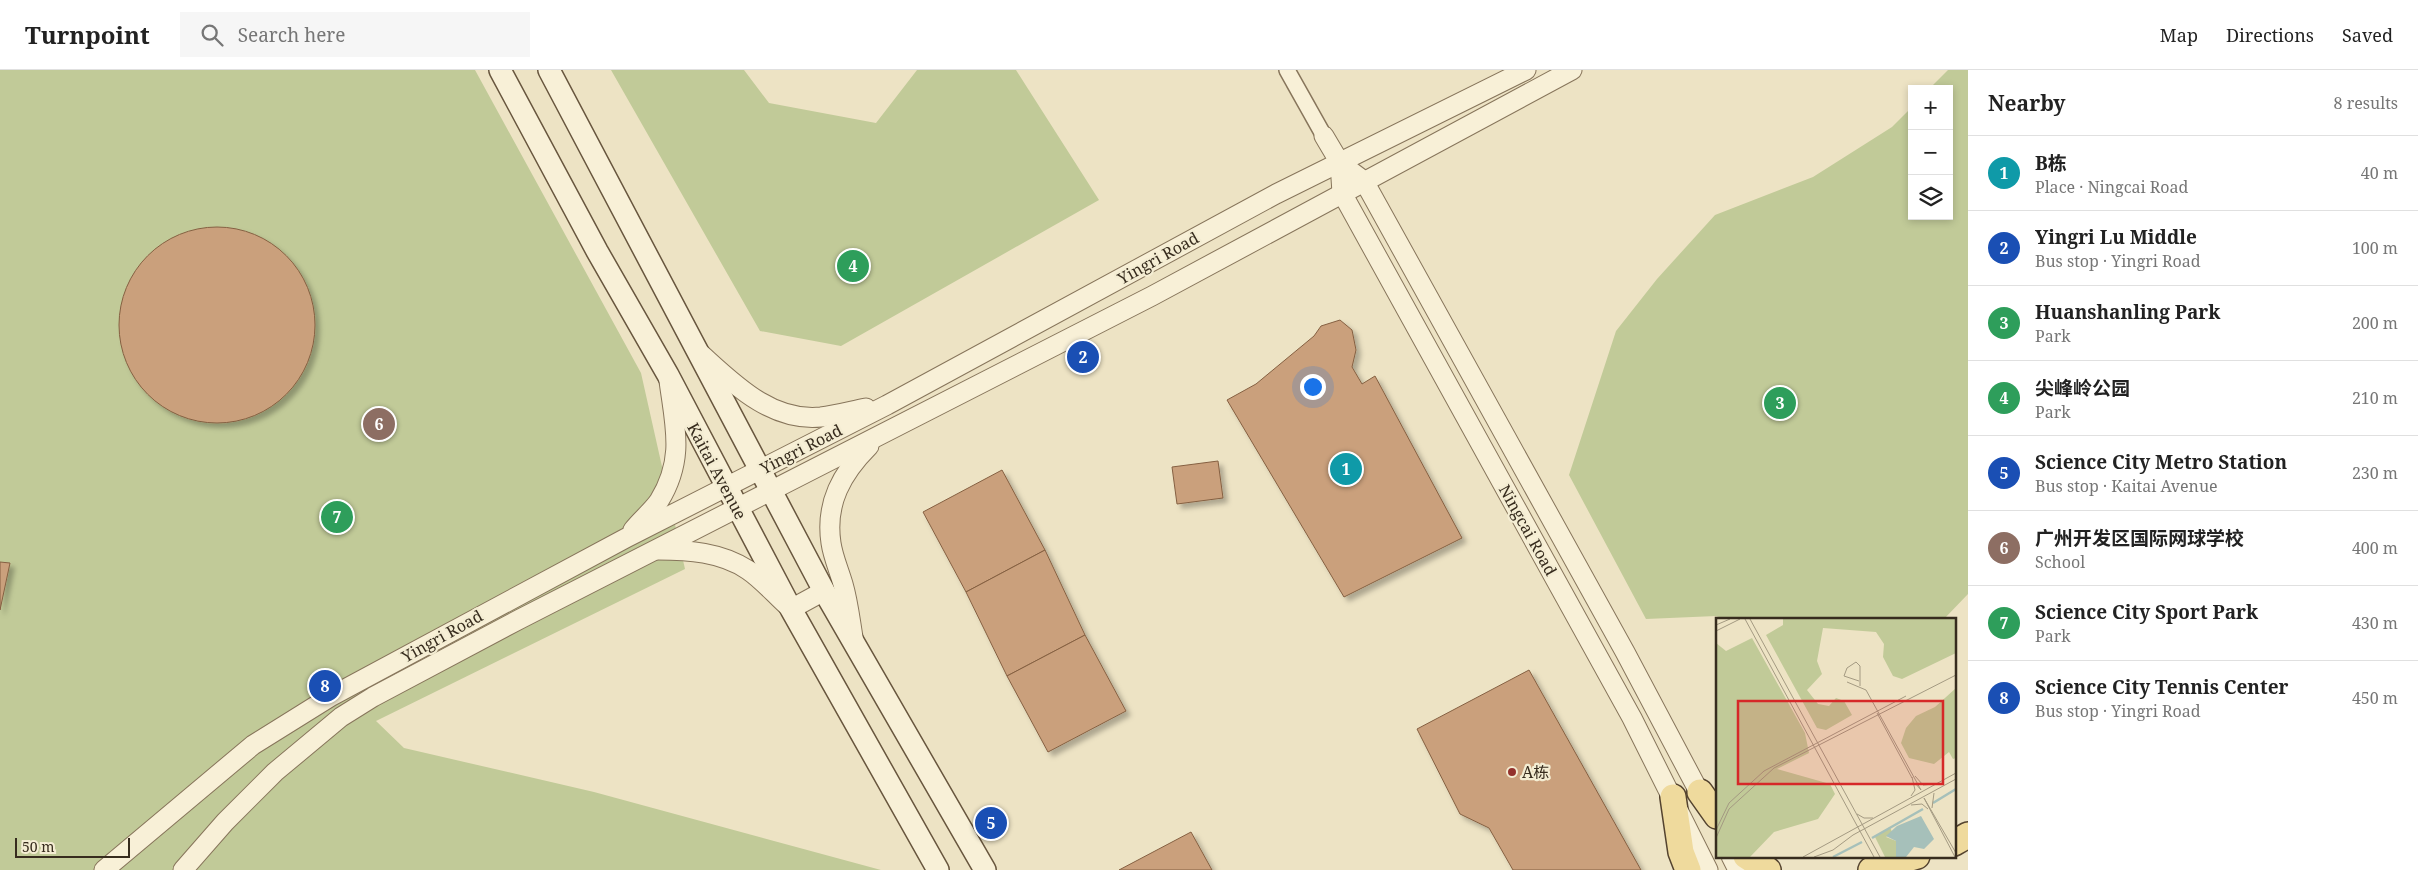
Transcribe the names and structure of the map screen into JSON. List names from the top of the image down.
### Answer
{
  "streets": {
    "main road": ["Kaitai Avenue"],
    "street": ["Yingri Road", "Ningcai Road"]
  },
  "crossings": [
    ["Yingri Road", "Kaitai Avenue"],
    ["Yingri Road", "Ningcai Road"]
  ],
  "places": ["A栋"],
  "scale_bar": "50 m",
  "page": {
    "header": "Turnpoint",
    "search": "Search here",
    "nav": ["Map", "Directions", "Saved"],
    "heading": ["Nearby", "8 results"],
    "map_buttons": ["+", "−"],
    "list": [
      {
        "mark": "1",
        "name": "B栋",
        "note": "Place · Ningcai Road",
        "value": "40 m"
      },
      {
        "mark": "2",
        "name": "Yingri Lu Middle",
        "note": "Bus stop · Yingri Road",
        "value": "100 m"
      },
      {
        "mark": "3",
        "name": "Huanshanling Park",
        "note": "Park",
        "value": "200 m"
      },
      {
        "mark": "4",
        "name": "尖峰岭公园",
        "note": "Park",
        "value": "210 m"
      },
      {
        "mark": "5",
        "name": "Science City Metro Station",
        "note": "Bus stop · Kaitai Avenue",
        "value": "230 m"
      },
      {
        "mark": "6",
        "name": "广州开发区国际网球学校",
        "note": "School",
        "value": "400 m"
      },
      {
        "mark": "7",
        "name": "Science City Sport Park",
        "note": "Park",
        "value": "430 m"
      },
      {
        "mark": "8",
        "name": "Science City Tennis Center",
        "note": "Bus stop · Yingri Road",
        "value": "450 m"
      }
    ],
    "pins": [
      "4",
      "2",
      "3",
      "6",
      "1",
      "7",
      "8",
      "5"
    ],
    "scale": "50 m"
  }
}
